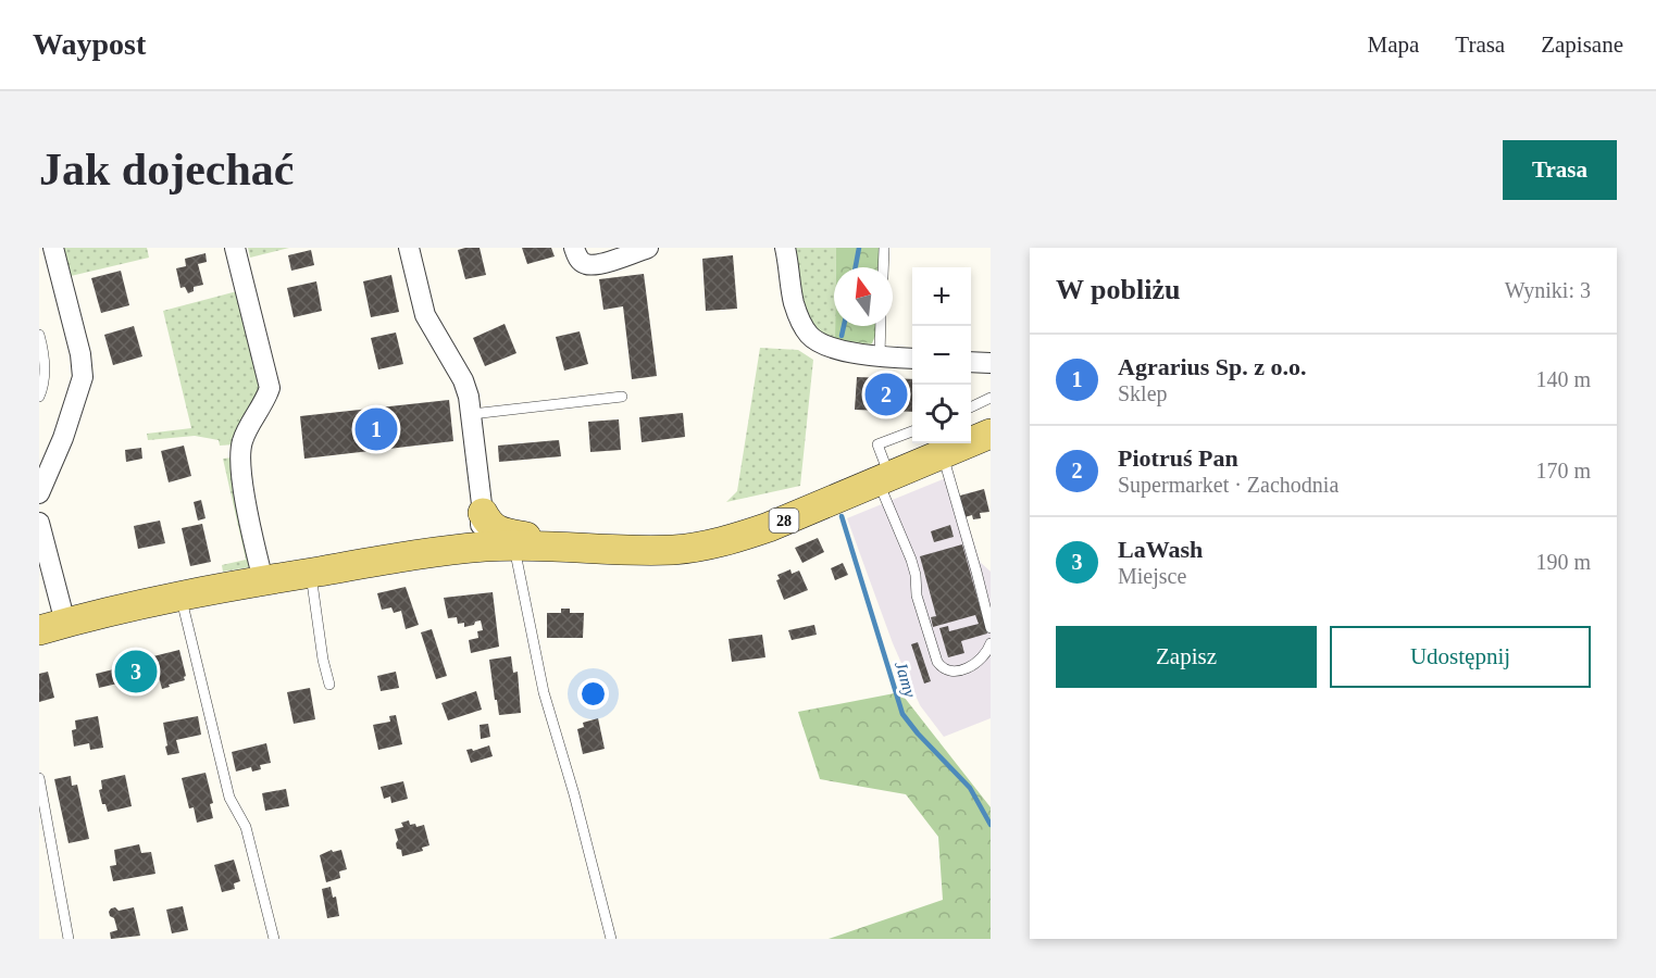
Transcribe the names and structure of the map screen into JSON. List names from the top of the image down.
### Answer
{
  "streets": {
    "main road": ["28"]
  },
  "water": ["Jamy"],
  "north": "top",
  "page": {
    "header": "Waypost",
    "nav": ["Mapa", "Trasa", "Zapisane"],
    "buttons": [
      "Trasa",
      ["Zapisz", "Udostępnij"]
    ],
    "title": "Jak dojechać",
    "heading": ["W pobliżu", "Wyniki: 3"],
    "map_buttons": ["+", "−"],
    "list": [
      {
        "mark": "1",
        "name": "Agrarius Sp. z o.o.",
        "note": "Sklep",
        "value": "140 m"
      },
      {
        "mark": "2",
        "name": "Piotruś Pan",
        "note": "Supermarket · Zachodnia",
        "value": "170 m"
      },
      {
        "mark": "3",
        "name": "LaWash",
        "note": "Miejsce",
        "value": "190 m"
      }
    ],
    "pins": ["2", "1", "3"]
  }
}
